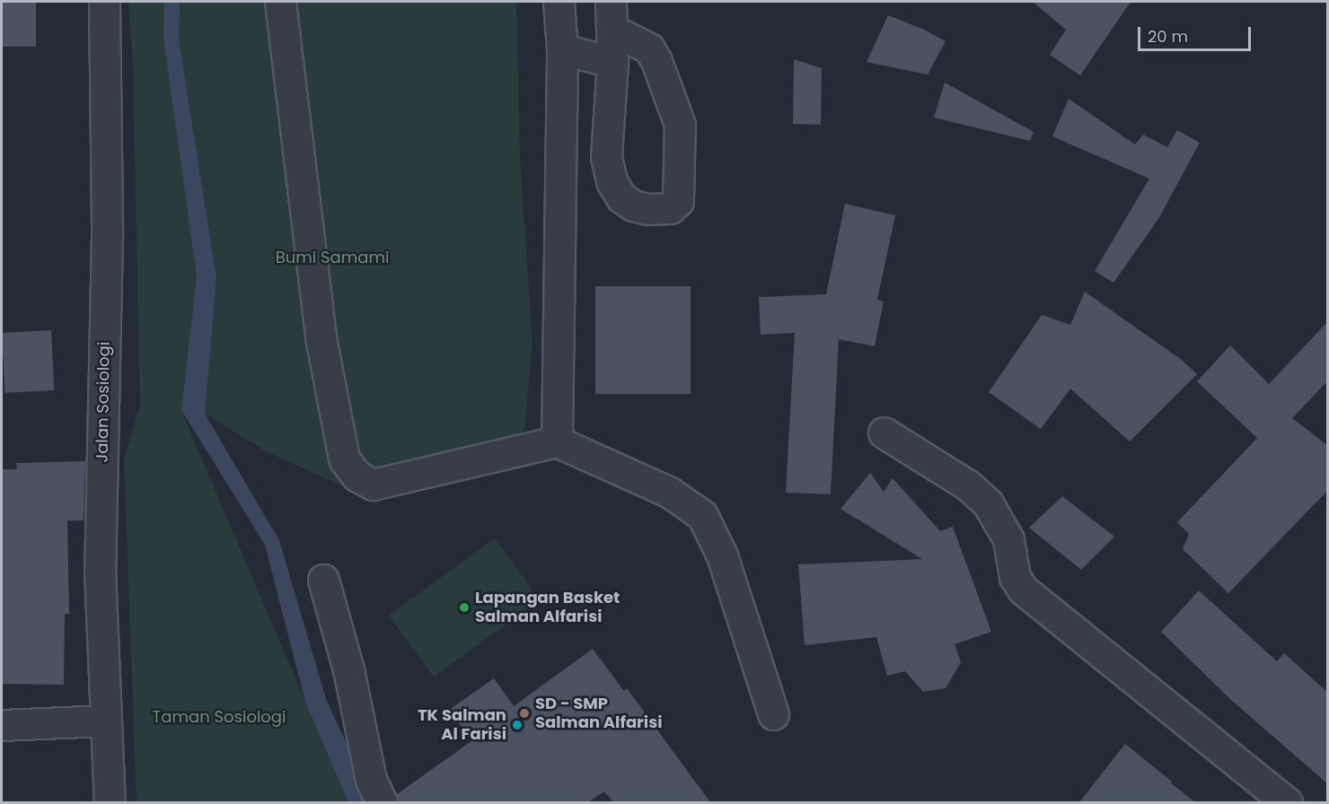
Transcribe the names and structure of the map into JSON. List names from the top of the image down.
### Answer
{
  "streets": {
    "street": ["Jalan Sosiologi"]
  },
  "parks": ["Bumi Samami", "Taman Sosiologi"],
  "places": ["Lapangan Basket Salman Alfarisi", "SD - SMP Salman Alfarisi", "TK Salman Al Farisi"],
  "scale_bar": "20 m"
}
